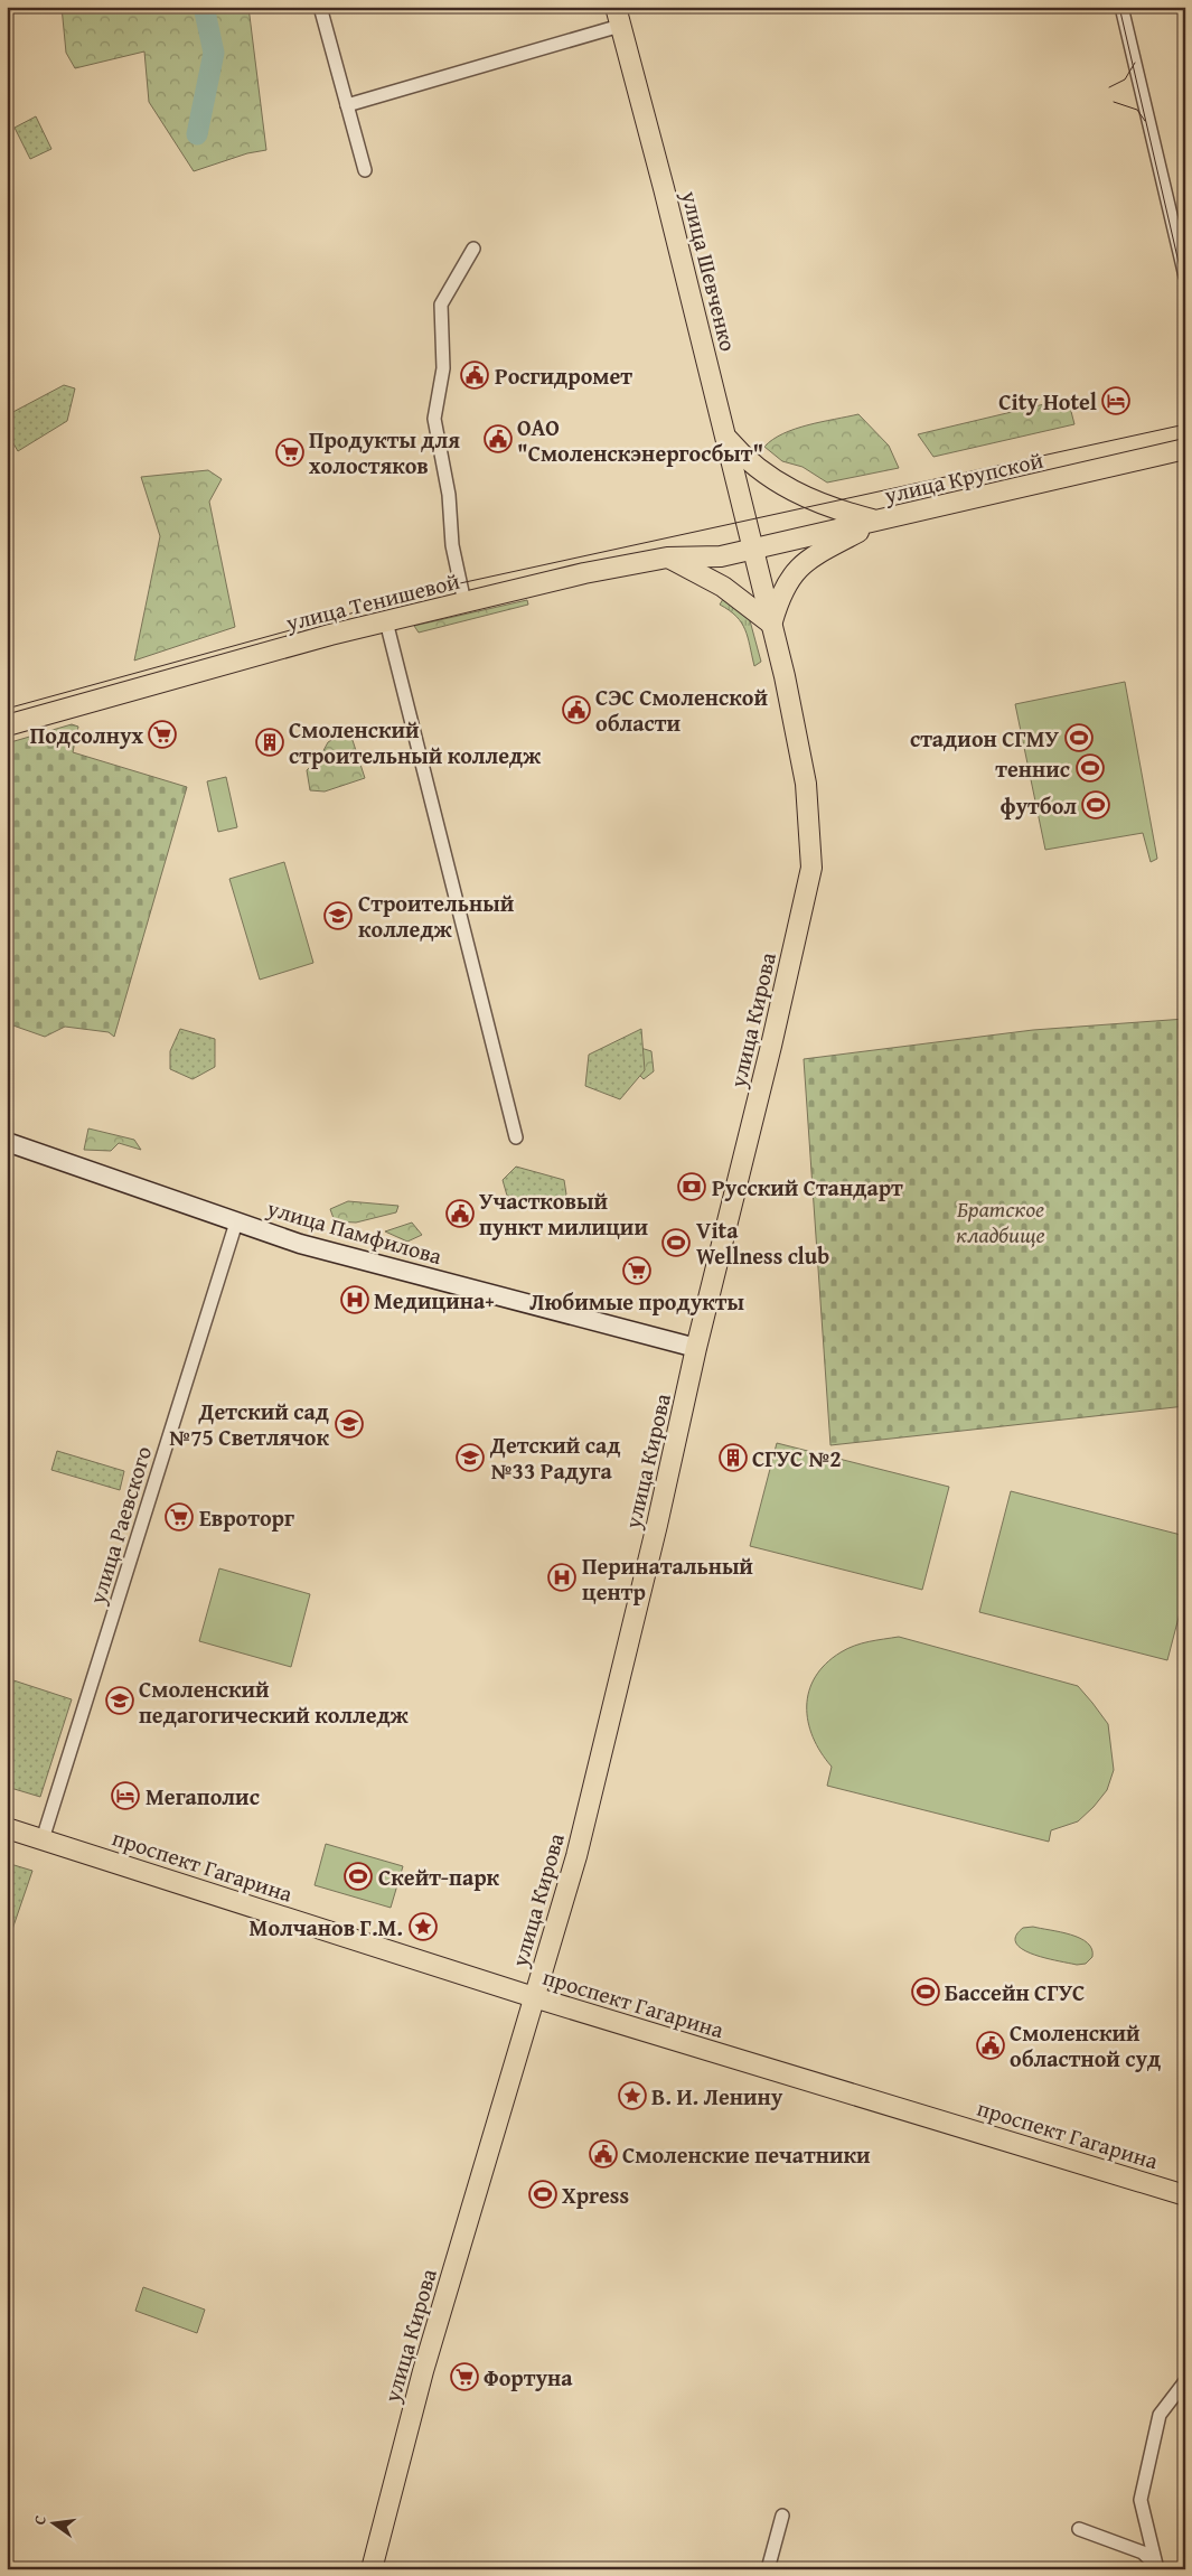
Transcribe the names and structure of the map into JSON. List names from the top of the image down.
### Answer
{
  "streets": {
    "main road": [
      "улица Шевченко",
      "улица Крупской",
      "улица Тенишевой",
      "улица Кирова",
      "проспект Гагарина"
    ],
    "street": ["улица Памфилова", "улица Раевского"]
  },
  "crossings": [
    ["улица Шевченко", "улица Крупской"],
    ["улица Шевченко", "улица Тенишевой"],
    ["улица Шевченко", "улица Кирова"],
    ["улица Крупской", "улица Тенишевой"],
    ["улица Крупской", "улица Кирова"],
    ["улица Тенишевой", "улица Кирова"],
    ["улица Кирова", "улица Памфилова"],
    ["улица Кирова", "проспект Гагарина"],
    ["улица Памфилова", "улица Раевского"],
    ["улица Раевского", "проспект Гагарина"]
  ],
  "parks": ["Братское кладбище"],
  "places": {
    "public building": [
      "Росгидромет",
      "ОАО \"Смоленскэнергосбыт\"",
      "СЭС Смоленской области",
      "Участковый пункт милиции",
      "Смоленский областной суд",
      "Смоленские печатники"
    ],
    "hotel": ["City Hotel", "Мегаполис"],
    "supermarket": [
      "Продукты для холостяков",
      "Подсолнух",
      "Любимые продукты",
      "Евроторг",
      "Фортуна"
    ],
    "sports": [
      "стадион СГМУ",
      "теннис",
      "футбол",
      "Vita Wellness club",
      "Скейт-парк",
      "Бассейн СГУС",
      "Xpress"
    ],
    "building": ["Смоленский строительный колледж", "СГУС №2"],
    "school or university": [
      "Строительный колледж",
      "Детский сад №75 Светлячок",
      "Детский сад №33 Радуга",
      "Смоленский педагогический колледж"
    ],
    "bank": ["Русский Стандарт"],
    "hospital": ["Медицина+", "Перинатальный центр"],
    "place": ["Молчанов Г.М.", "В. И. Ленину"]
  },
  "north": "left"
}
